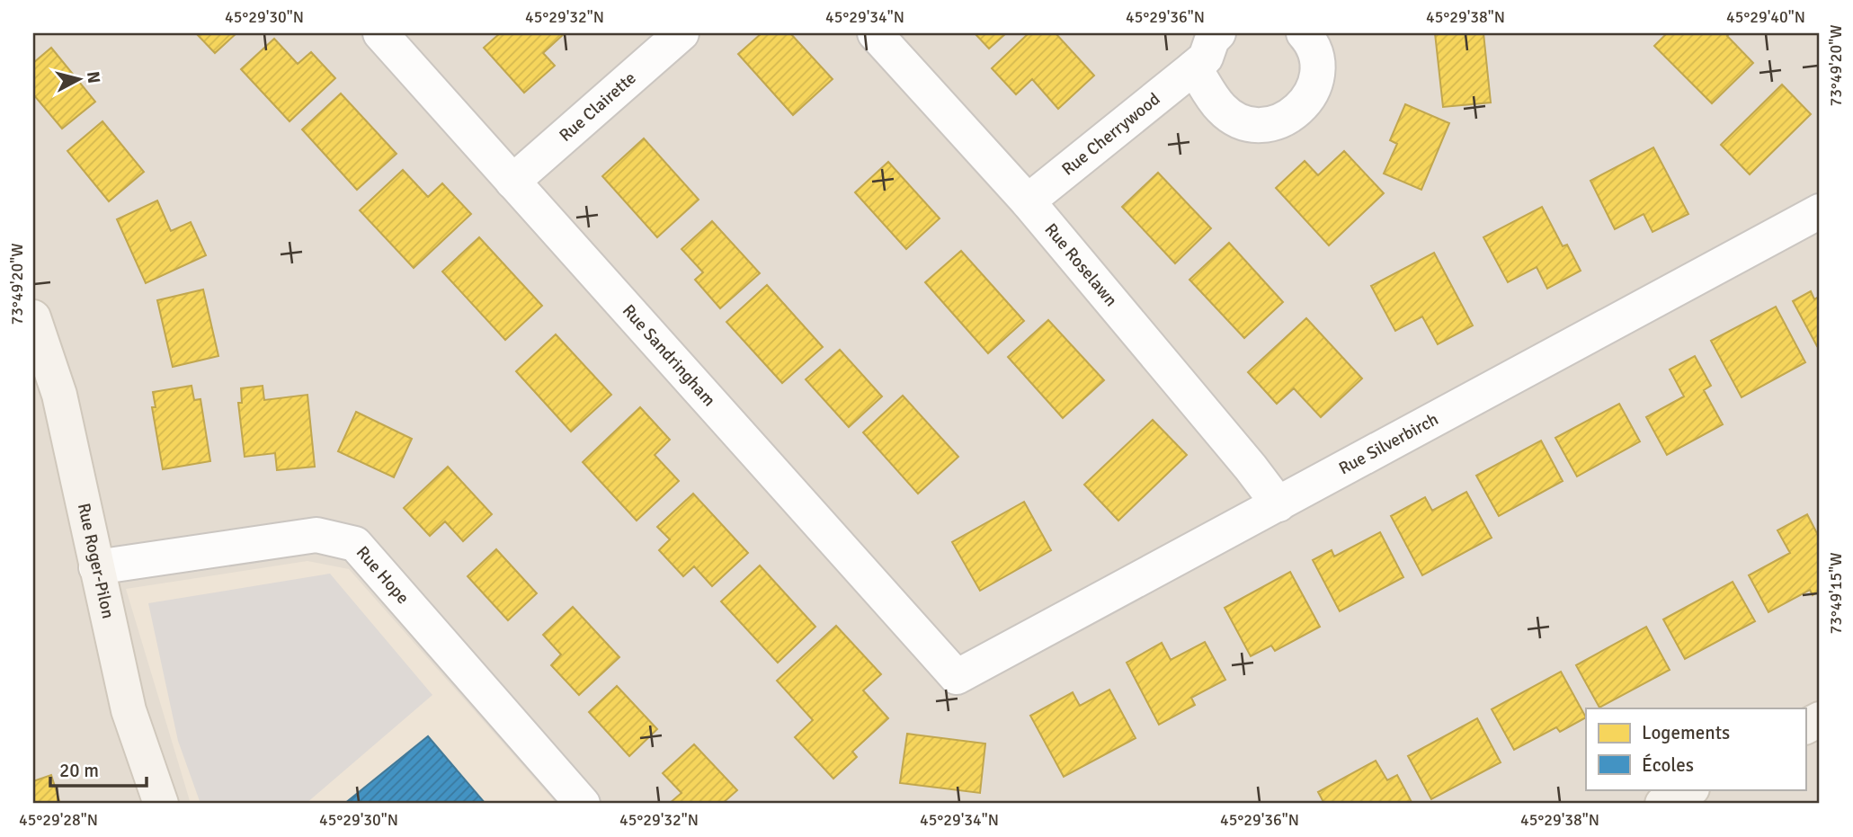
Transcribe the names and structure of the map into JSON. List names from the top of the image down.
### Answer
{
  "streets": {
    "street": [
      "Rue Clairette",
      "Rue Cherrywood",
      "Rue Roselawn",
      "Rue Sandringham",
      "Rue Silverbirch",
      "Rue Roger-Pilon",
      "Rue Hope"
    ]
  },
  "crossings": [
    ["Rue Clairette", "Rue Sandringham"],
    ["Rue Cherrywood", "Rue Roselawn"],
    ["Rue Roselawn", "Rue Silverbirch"],
    ["Rue Sandringham", "Rue Silverbirch"],
    ["Rue Roger-Pilon", "Rue Hope"]
  ],
  "legend": ["Logements", "Écoles"],
  "scale_bar": "20 m",
  "north": "right",
  "coordinates": [
    "45°29'30\"N",
    "45°29'32\"N",
    "45°29'34\"N",
    "45°29'36\"N",
    "45°29'38\"N",
    "45°29'40\"N",
    "73°49'20\"W",
    "73°49'15\"W",
    "45°29'28\"N"
  ]
}
